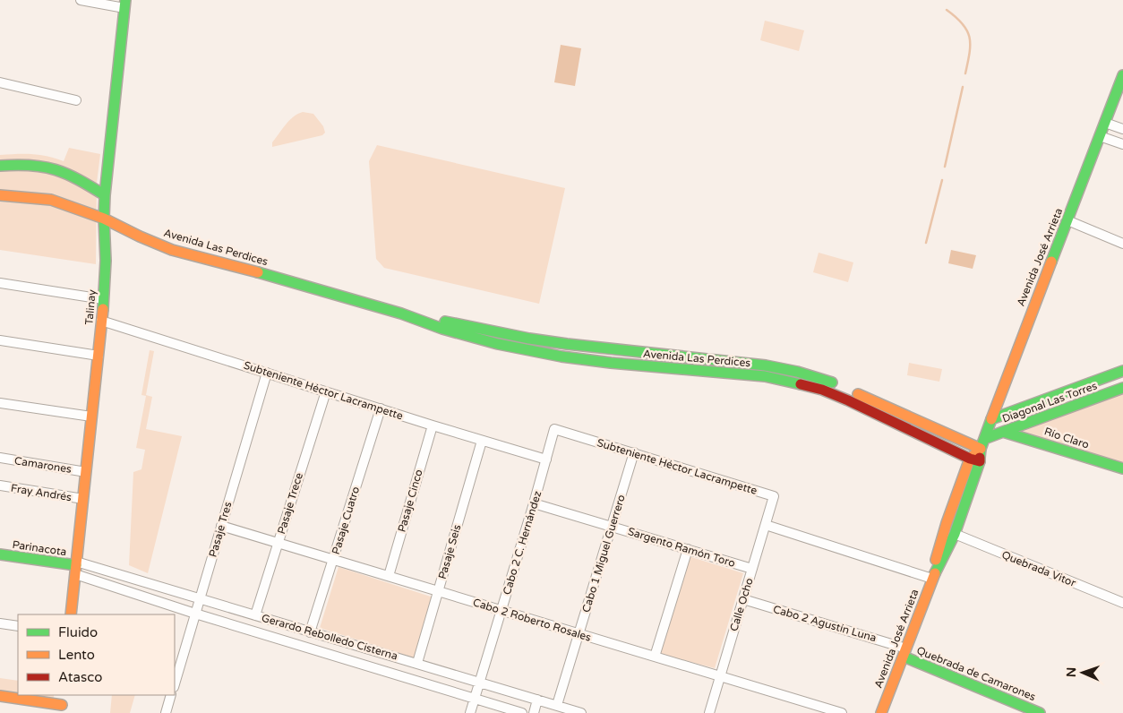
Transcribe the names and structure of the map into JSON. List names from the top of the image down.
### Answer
{
  "streets": {
    "main road": [
      "Avenida Las Perdices",
      "Avenida José Arrieta",
      "Talinay",
      "Diagonal Las Torres",
      "Río Claro",
      "Parinacota",
      "Quebrada de Camarones"
    ],
    "street": [
      "Subteniente Héctor Lacrampette",
      "Camarones",
      "Fray Andrés",
      "Pasaje Cinco",
      "Pasaje Trece",
      "Pasaje Cuatro",
      "Pasaje Tres",
      "Cabo 2 C. Hernández",
      "Sargento Ramón Toro",
      "Pasaje Seis",
      "Cabo 1 Miguel Guerrero",
      "Quebrada Vitor",
      "Calle Ocho",
      "Cabo 2 Roberto Rosales",
      "Cabo 2 Agustín Luna",
      "Gerardo Rebolledo Cisterna"
    ]
  },
  "crossings": [
    ["Avenida Las Perdices", "Avenida José Arrieta"],
    ["Avenida Las Perdices", "Talinay"],
    ["Avenida Las Perdices", "Diagonal Las Torres"],
    ["Avenida José Arrieta", "Diagonal Las Torres"],
    ["Avenida José Arrieta", "Quebrada Vitor"],
    ["Avenida José Arrieta", "Cabo 2 Agustín Luna"],
    ["Avenida José Arrieta", "Quebrada de Camarones"],
    ["Talinay", "Subteniente Héctor Lacrampette"],
    ["Talinay", "Camarones"],
    ["Talinay", "Fray Andrés"],
    ["Talinay", "Parinacota"],
    ["Talinay", "Gerardo Rebolledo Cisterna"],
    ["Subteniente Héctor Lacrampette", "Pasaje Cinco"],
    ["Subteniente Héctor Lacrampette", "Pasaje Trece"],
    ["Subteniente Héctor Lacrampette", "Pasaje Cuatro"],
    ["Subteniente Héctor Lacrampette", "Pasaje Tres"],
    ["Subteniente Héctor Lacrampette", "Cabo 2 C. Hernández"],
    ["Subteniente Héctor Lacrampette", "Pasaje Seis"],
    ["Subteniente Héctor Lacrampette", "Cabo 1 Miguel Guerrero"],
    ["Subteniente Héctor Lacrampette", "Calle Ocho"],
    ["Diagonal Las Torres", "Río Claro"],
    ["Pasaje Cinco", "Cabo 2 Roberto Rosales"],
    ["Pasaje Trece", "Cabo 2 Roberto Rosales"],
    ["Pasaje Trece", "Gerardo Rebolledo Cisterna"],
    ["Pasaje Cuatro", "Cabo 2 Roberto Rosales"],
    ["Pasaje Cuatro", "Gerardo Rebolledo Cisterna"],
    ["Pasaje Tres", "Cabo 2 Roberto Rosales"],
    ["Pasaje Tres", "Gerardo Rebolledo Cisterna"],
    ["Cabo 2 C. Hernández", "Sargento Ramón Toro"],
    ["Cabo 2 C. Hernández", "Cabo 2 Roberto Rosales"],
    ["Cabo 2 C. Hernández", "Gerardo Rebolledo Cisterna"],
    ["Sargento Ramón Toro", "Cabo 1 Miguel Guerrero"],
    ["Sargento Ramón Toro", "Calle Ocho"],
    ["Parinacota", "Gerardo Rebolledo Cisterna"],
    ["Pasaje Seis", "Cabo 2 Roberto Rosales"],
    ["Pasaje Seis", "Gerardo Rebolledo Cisterna"],
    ["Cabo 1 Miguel Guerrero", "Cabo 2 Roberto Rosales"],
    ["Cabo 1 Miguel Guerrero", "Gerardo Rebolledo Cisterna"],
    ["Calle Ocho", "Cabo 2 Roberto Rosales"],
    ["Calle Ocho", "Cabo 2 Agustín Luna"],
    ["Cabo 2 Agustín Luna", "Quebrada de Camarones"]
  ],
  "legend": ["Fluido", "Lento", "Atasco"],
  "north": "left"
}
